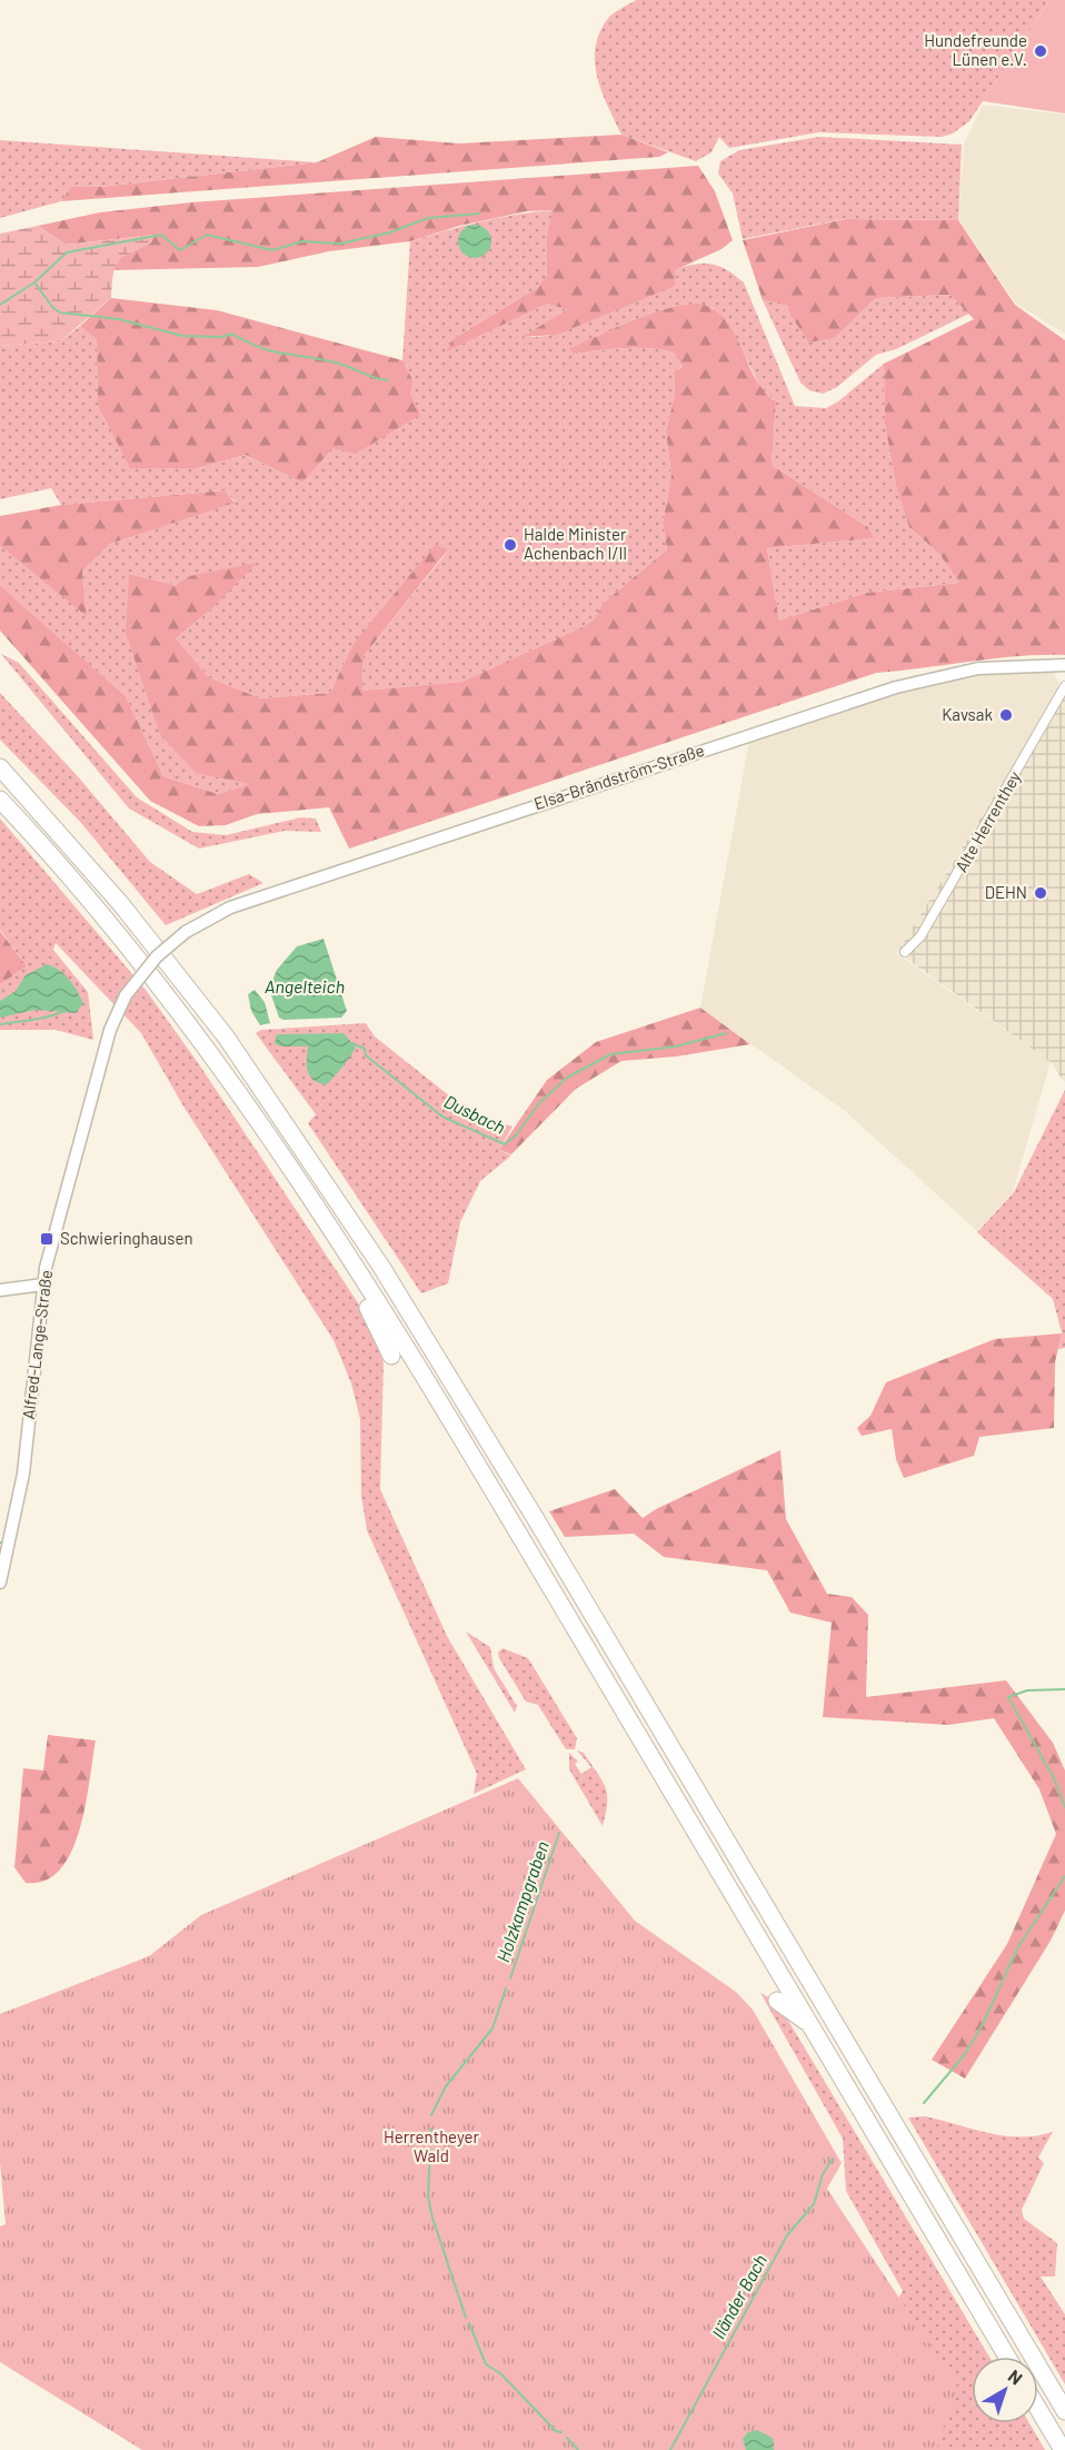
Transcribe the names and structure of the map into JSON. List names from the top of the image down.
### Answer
{
  "streets": {
    "street": ["Elsa-Brändström-Straße", "Alte Herrenthey", "Alfred-Lange-Straße"]
  },
  "crossings": [
    ["Elsa-Brändström-Straße", "Alfred-Lange-Straße"]
  ],
  "water": [
    "Angelteich",
    "Dusbach",
    "Holzkampgraben",
    "Iländer Bach"
  ],
  "parks": ["Herrentheyer Wald"],
  "places": {
    "other": [
      "Hundefreunde Lünen e.V.",
      "Halde Minister Achenbach I/II",
      "Kavsak",
      "DEHN"
    ],
    "transit": ["Schwieringhausen"]
  },
  "north": "top right"
}
